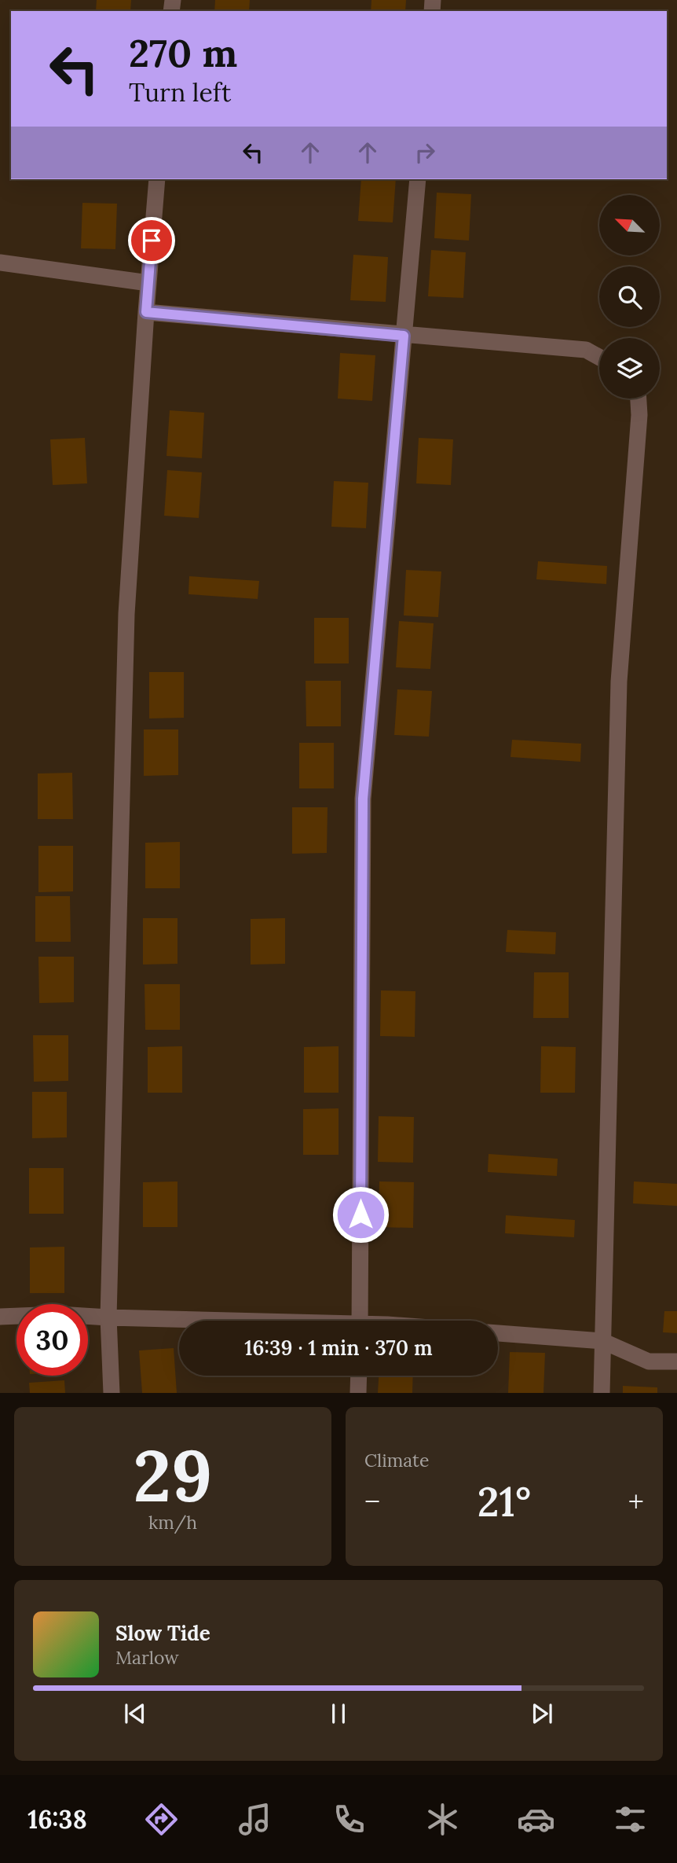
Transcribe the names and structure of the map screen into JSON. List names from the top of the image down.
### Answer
{
  "north": "top left",
  "page": {
    "turn": ["270 m", "Turn left"],
    "limit": "30",
    "trip": "16:39 · 1 min · 370 m",
    "tile": [
      ["29", "km/h"],
      "Climate"
    ],
    "heat": ["−", "21°", "+"],
    "song": ["Slow Tide", "Marlow"],
    "tabs": "16:38"
  }
}
